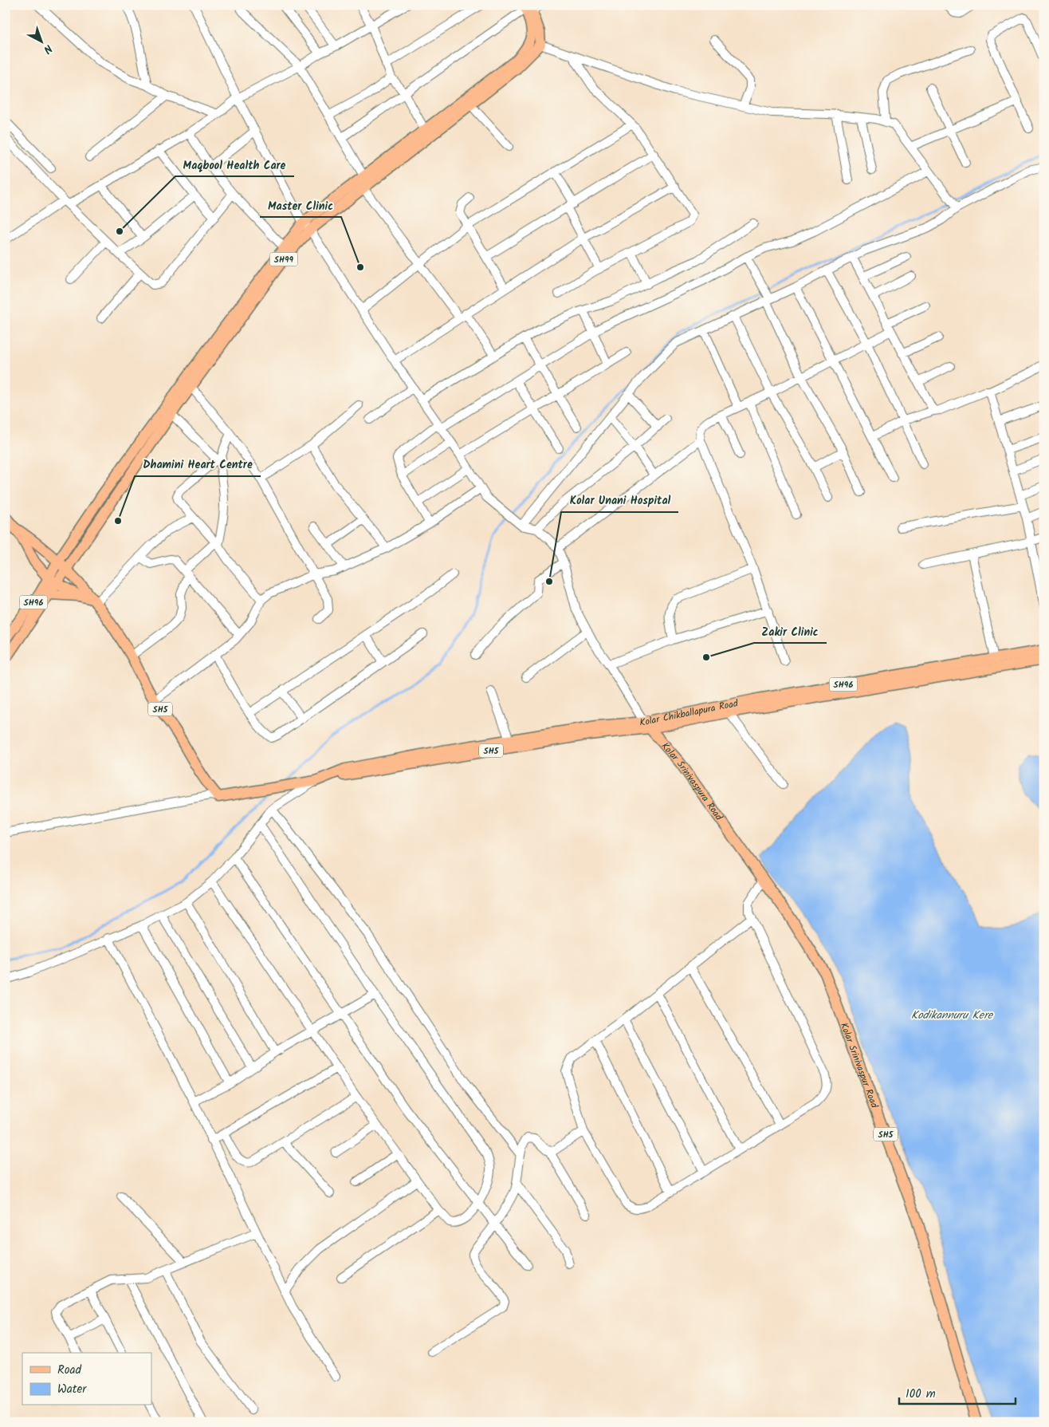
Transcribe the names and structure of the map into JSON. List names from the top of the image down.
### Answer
{
  "streets": {
    "main road": [
      "SH99",
      "SH96",
      "SH5",
      "Kolar Chikballapura Road",
      "Kolar Srinivaspura Road",
      "Kolar Srinivaspur Road"
    ]
  },
  "crossings": [
    ["SH99", "SH96"],
    ["SH99", "SH5"],
    ["SH96", "SH5"],
    ["SH5", "Kolar Chikballapura Road"],
    ["SH5", "Kolar Srinivaspura Road"],
    ["Kolar Chikballapura Road", "Kolar Srinivaspura Road"],
    ["Kolar Srinivaspura Road", "Kolar Srinivaspur Road"]
  ],
  "water": ["Kodikannuru Kere"],
  "places": [
    "Maqbool Health Care",
    "Master Clinic",
    "Dhamini Heart Centre",
    "Kolar Unani Hospital",
    "Zakir Clinic"
  ],
  "legend": ["Road", "Water"],
  "scale_bar": "100 m",
  "north": "bottom right"
}
